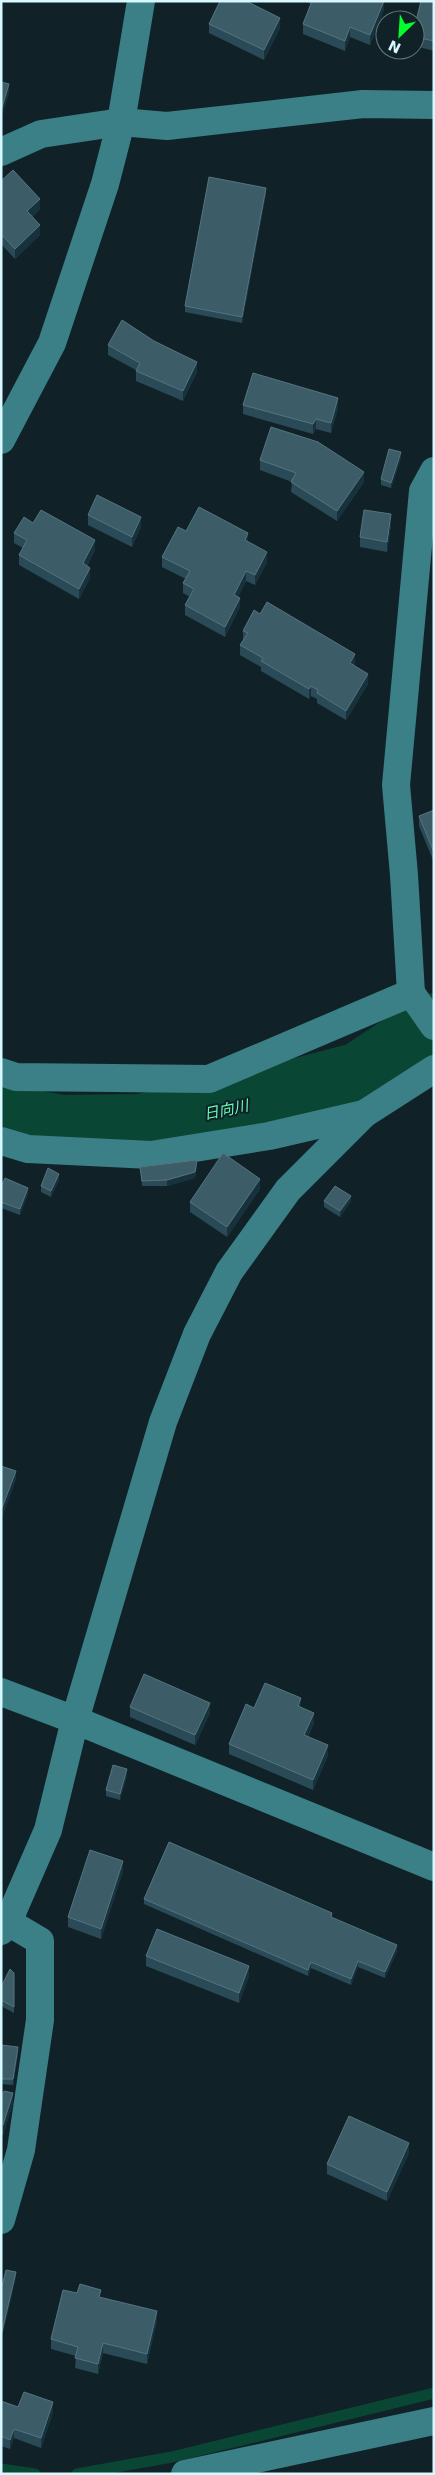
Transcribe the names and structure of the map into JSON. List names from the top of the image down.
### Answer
{
  "water": ["日向川"],
  "north": "bottom left"
}
